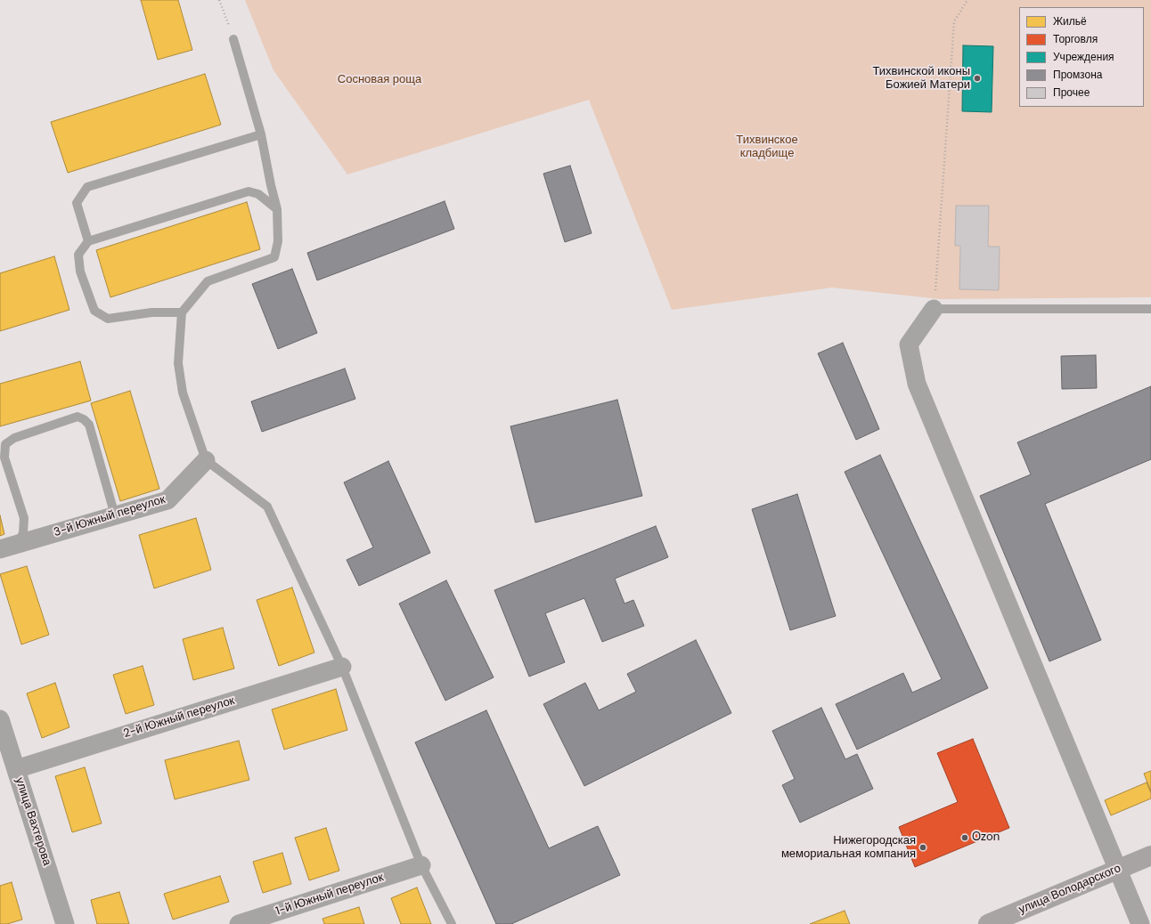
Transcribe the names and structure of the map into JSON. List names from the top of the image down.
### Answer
{
  "streets": {
    "main road": ["улица Володарского"],
    "street": [
      "3-й Южный переулок",
      "2-й Южный переулок",
      "улица Вахтерова",
      "1-й Южный переулок"
    ]
  },
  "crossings": [
    ["2-й Южный переулок", "улица Вахтерова"]
  ],
  "parks": ["Сосновая роща", "Тихвинское кладбище"],
  "places": ["Тихвинской иконы Божией Матери", "Ozon", "Нижегородская мемориальная компания"],
  "legend": [
    "Жильё",
    "Торговля",
    "Учреждения",
    "Промзона",
    "Прочее"
  ]
}
